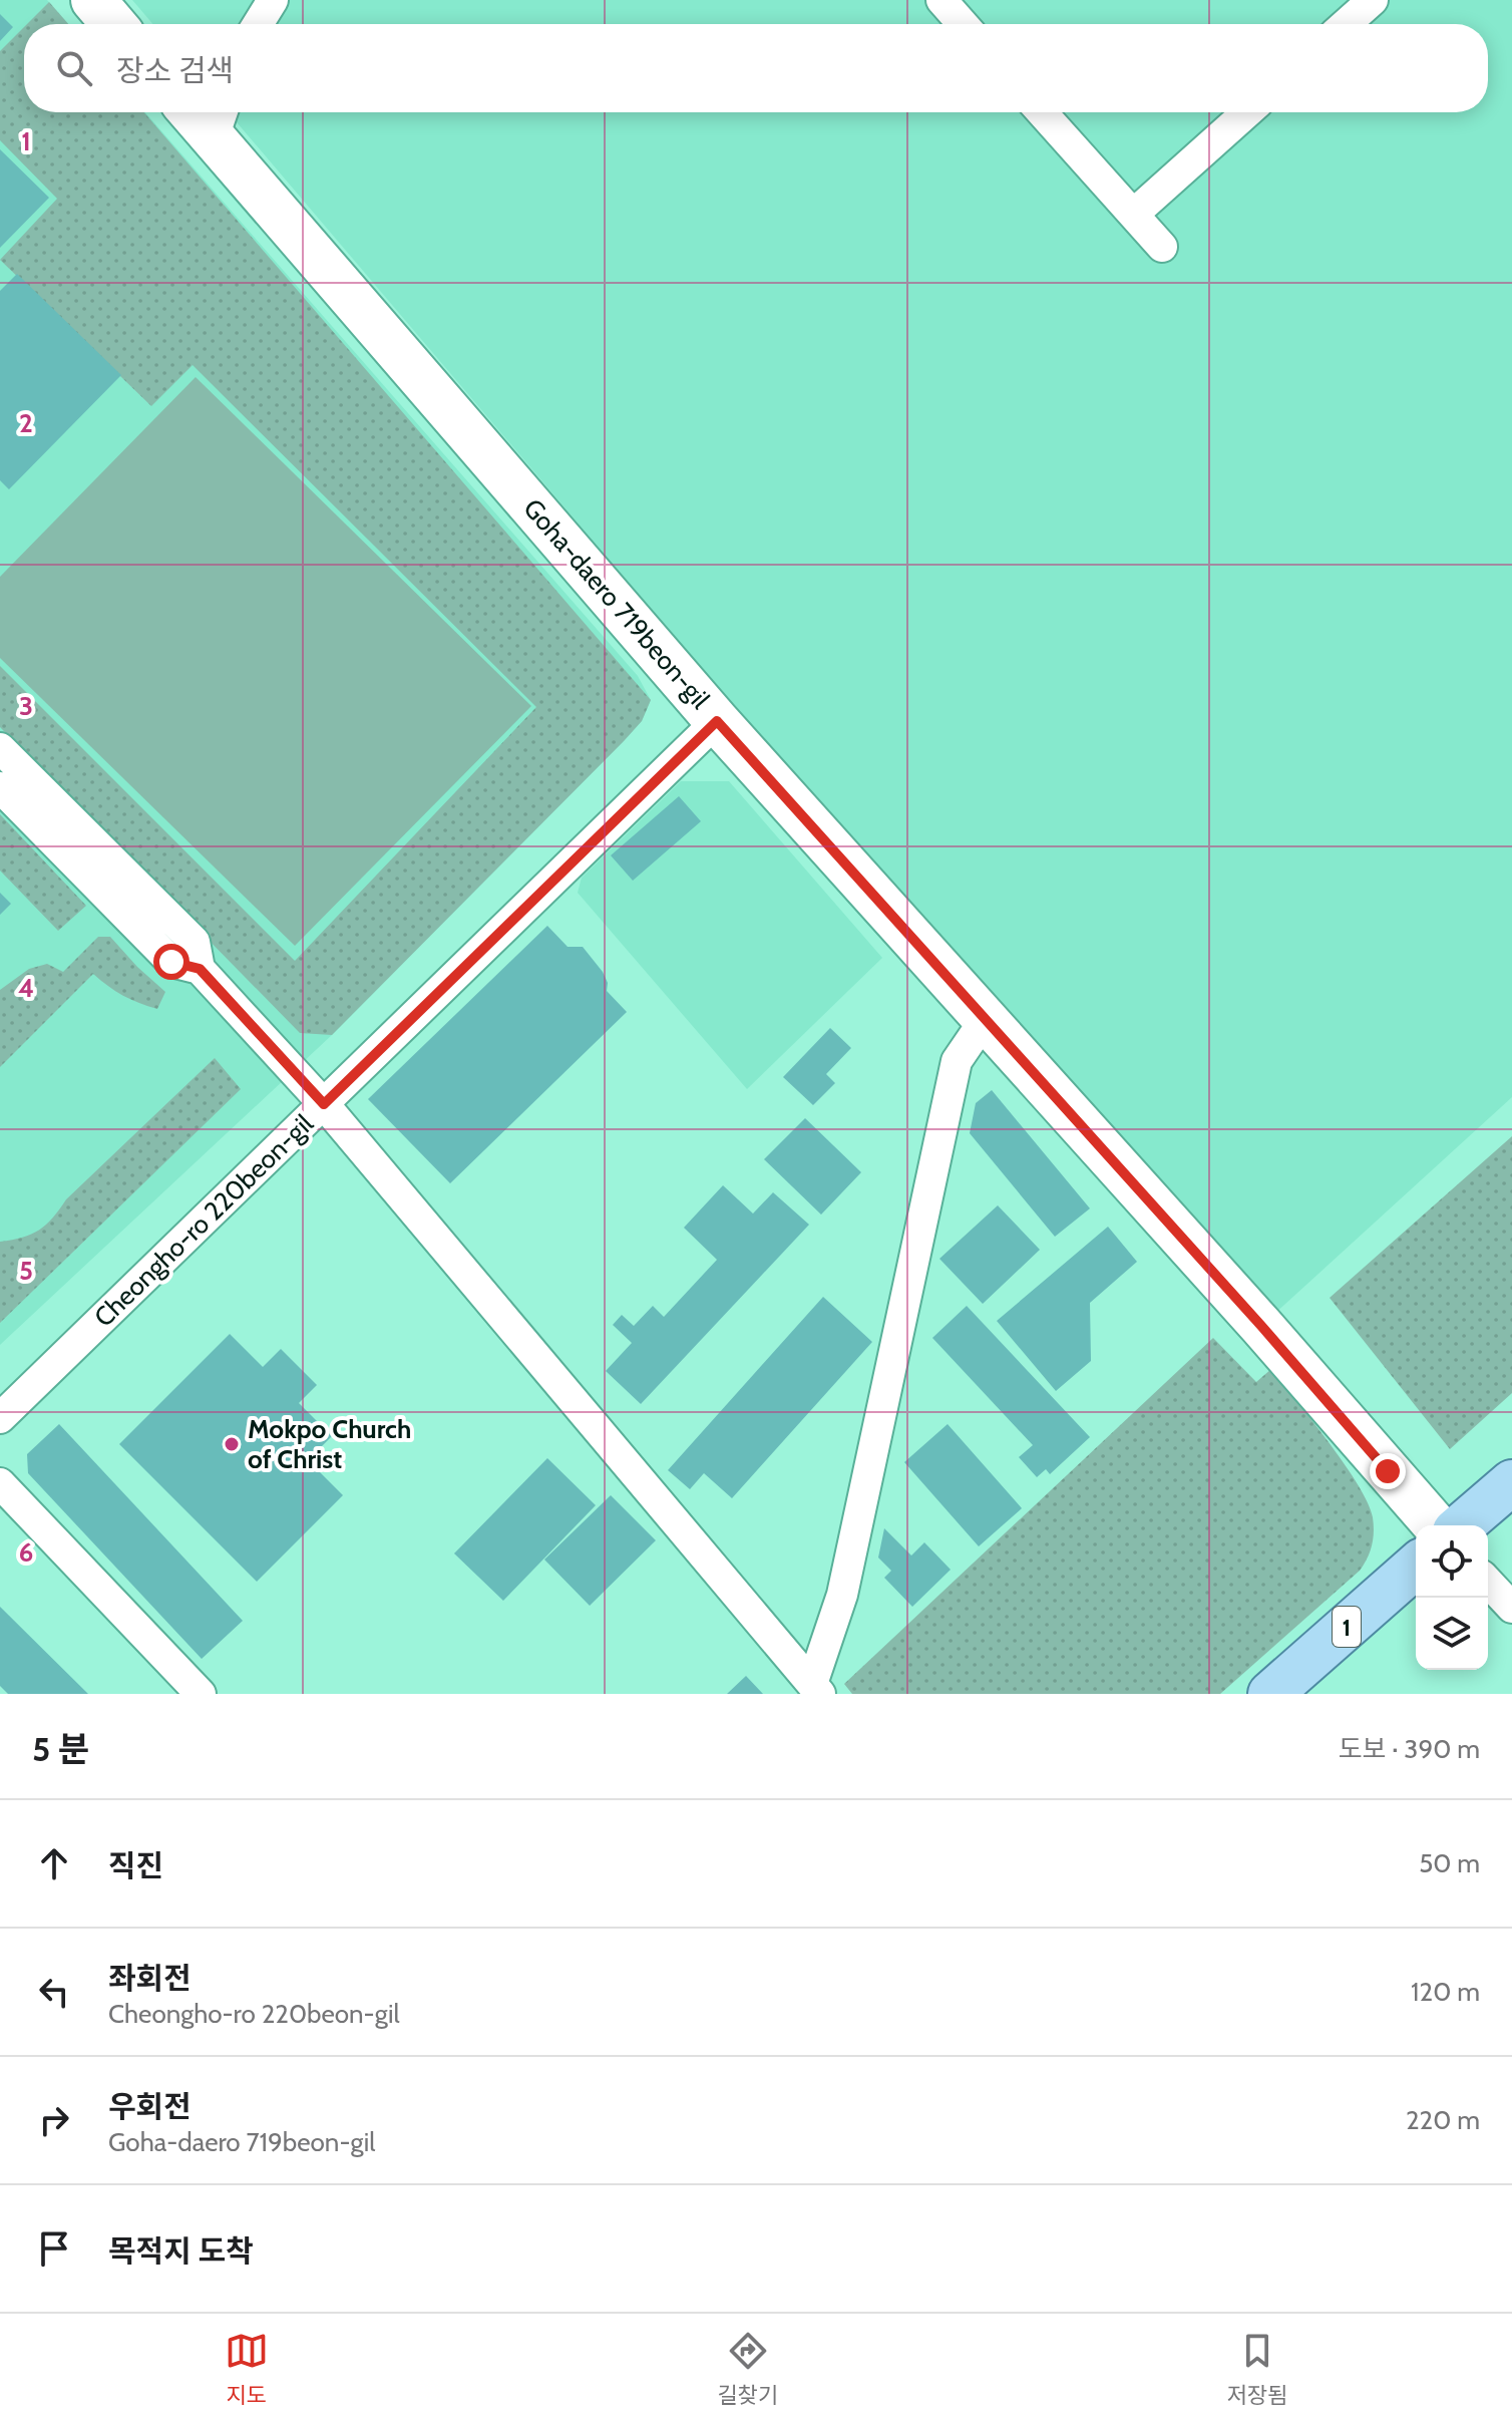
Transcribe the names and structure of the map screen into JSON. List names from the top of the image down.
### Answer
{
  "streets": {
    "main road": ["1"],
    "street": ["Goha-daero 719beon-gil", "Cheongho-ro 220beon-gil"]
  },
  "crossings": [
    ["Goha-daero 719beon-gil", "Cheongho-ro 220beon-gil"]
  ],
  "places": ["Mokpo Church of Christ"],
  "page": {
    "search": "장소 검색",
    "heading": ["5 분", "도보 · 390 m"],
    "list": [
      ["직진", "50 m"],
      ["좌회전", "Cheongho-ro 220beon-gil", "120 m"],
      ["우회전", "Goha-daero 719beon-gil", "220 m"],
      "목적지 도착"
    ],
    "nav": ["지도", "길찾기", "저장됨"]
  },
  "grid": {
    "rows": [
      "1",
      "2",
      "3",
      "4",
      "5",
      "6"
    ]
  }
}
